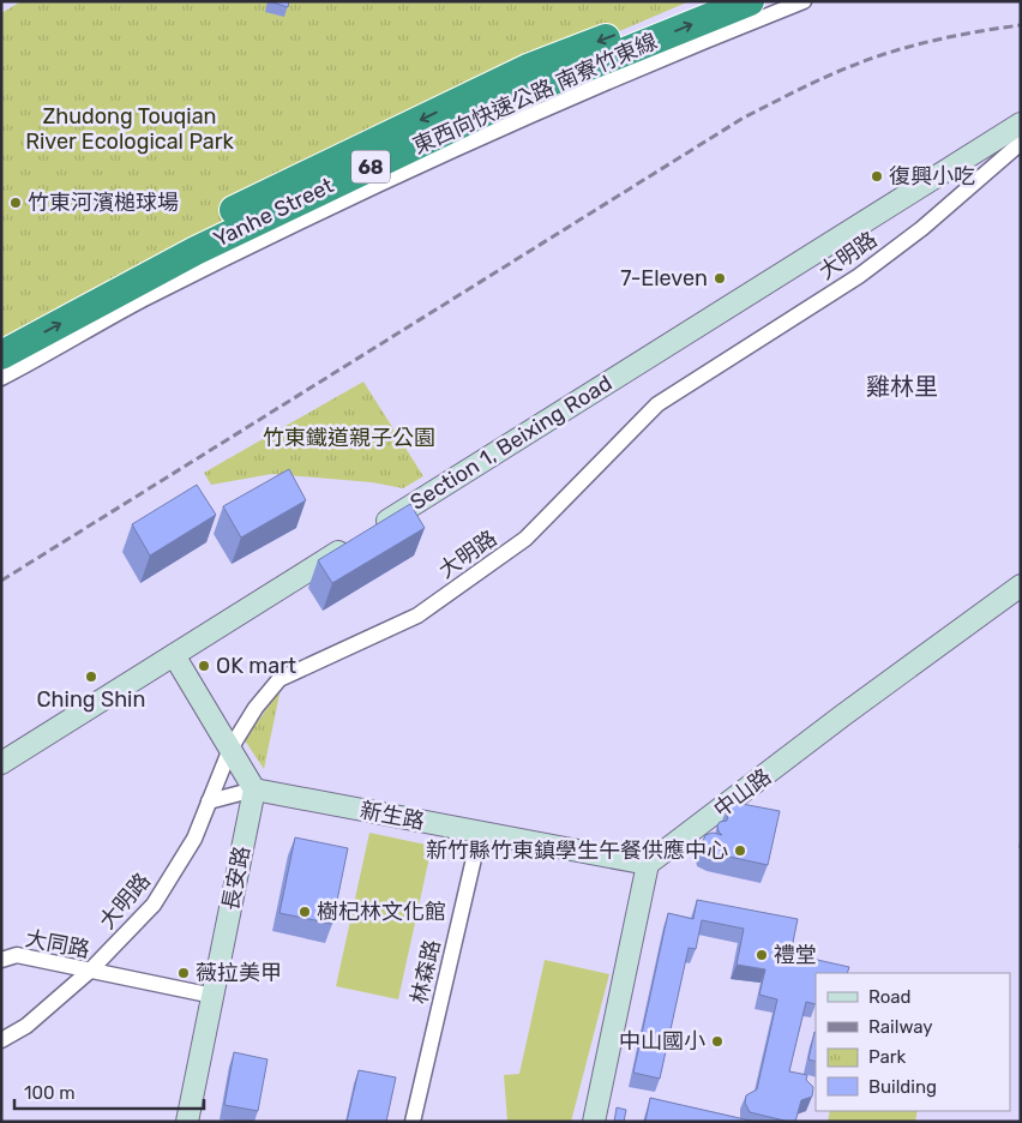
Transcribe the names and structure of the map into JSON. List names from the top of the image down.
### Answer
{
  "streets": {
    "highway": ["東西向快速公路 南寮竹東線", "68"],
    "street": [
      "Yanhe Street",
      "大明路",
      "Section 1, Beixing Road",
      "中山路",
      "新生路",
      "長安路",
      "大同路",
      "林森路"
    ]
  },
  "crossings": [
    ["大明路", "新生路"],
    ["大明路", "大同路"],
    ["中山路", "新生路"],
    ["新生路", "長安路"],
    ["新生路", "林森路"],
    ["長安路", "大同路"]
  ],
  "districts": ["雞林里"],
  "parks": ["Zhudong Touqian River Ecological Park", "竹東鐵道親子公園"],
  "places": [
    "復興小吃",
    "竹東河濱槌球場",
    "7-Eleven",
    "OK mart",
    "Ching Shin",
    "新竹縣竹東鎮學生午餐供應中心",
    "樹杞林文化館",
    "禮堂",
    "薇拉美甲",
    "中山國小"
  ],
  "legend": [
    "Road",
    "Railway",
    "Park",
    "Building"
  ],
  "scale_bar": "100 m"
}
